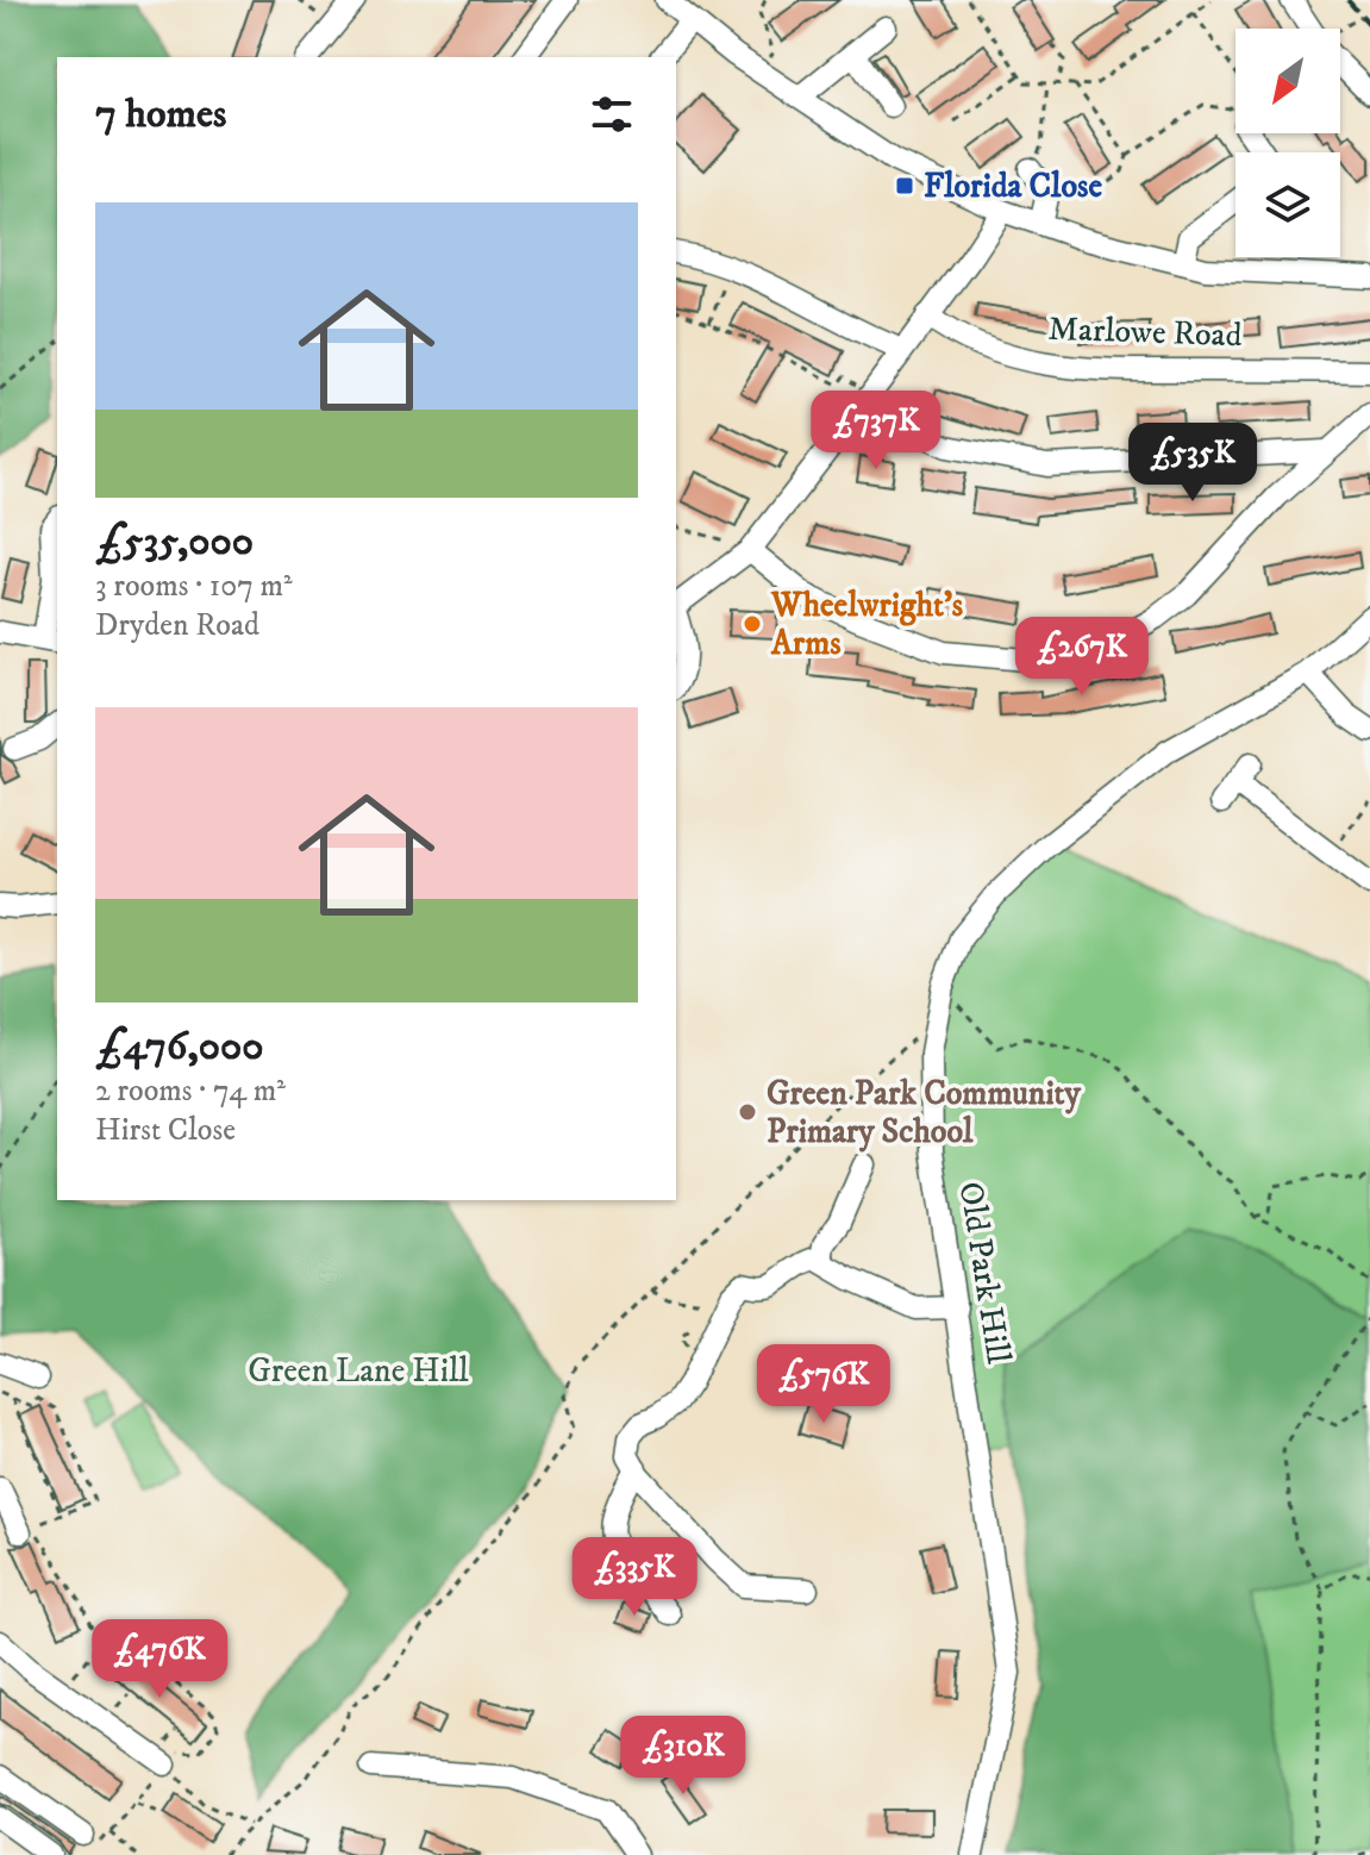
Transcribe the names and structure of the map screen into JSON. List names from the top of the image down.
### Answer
{
  "streets": {
    "street": ["Marlowe Road", "Old Park Hill"]
  },
  "parks": ["Green Lane Hill"],
  "places": {
    "transit": ["Florida Close"],
    "other": ["Wheelwright's Arms", "Green Park Community Primary School"]
  },
  "north": "bottom left",
  "page": {
    "heading": "7 homes",
    "list": [
      {
        "name": "£535,000",
        "note": "3 rooms · 107 m² · Dryden Road"
      },
      {
        "name": "£476,000",
        "note": "2 rooms · 74 m² · Hirst Close"
      }
    ],
    "price": [
      "£737K",
      "£535K",
      "£267K",
      "£576K",
      "£335K",
      "£476K",
      "£310K"
    ]
  }
}
